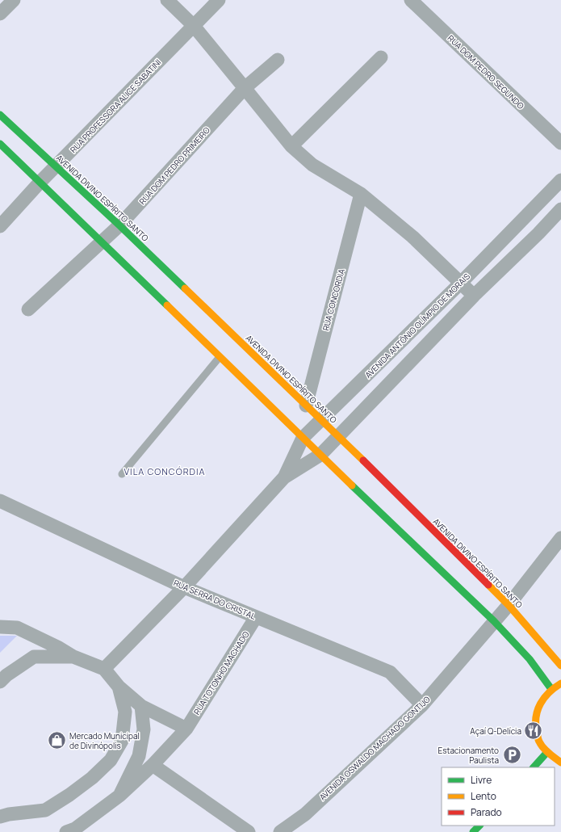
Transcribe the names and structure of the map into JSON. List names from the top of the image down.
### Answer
{
  "streets": {
    "street": [
      "RUA DOM PEDRO SEGUNDO",
      "RUA PROFESSORA ALICE SABATINI",
      "RUA DOM PEDRO PRIMEIRO",
      "AVENIDA DIVINO ESPÍRITO SANTO",
      "RUA CONCORDIA",
      "AVENIDA ANTÔNIO OLÍMPIO DE MORAIS",
      "RUA SERRA DO CRISTAL",
      "RUA TOTONHO MACHADO",
      "AVENIDA OSWALDO MACHADO GONTIJO"
    ]
  },
  "crossings": [
    ["RUA PROFESSORA ALICE SABATINI", "AVENIDA DIVINO ESPÍRITO SANTO"],
    ["RUA DOM PEDRO PRIMEIRO", "AVENIDA DIVINO ESPÍRITO SANTO"],
    ["AVENIDA DIVINO ESPÍRITO SANTO", "RUA CONCORDIA"],
    ["AVENIDA DIVINO ESPÍRITO SANTO", "AVENIDA ANTÔNIO OLÍMPIO DE MORAIS"],
    ["AVENIDA DIVINO ESPÍRITO SANTO", "AVENIDA OSWALDO MACHADO GONTIJO"],
    ["AVENIDA ANTÔNIO OLÍMPIO DE MORAIS", "RUA SERRA DO CRISTAL"],
    ["RUA SERRA DO CRISTAL", "RUA TOTONHO MACHADO"],
    ["RUA SERRA DO CRISTAL", "AVENIDA OSWALDO MACHADO GONTIJO"]
  ],
  "districts": ["VILA CONCÓRDIA"],
  "places": {
    "restaurant": ["Açaí Q-Delícia"],
    "shop": ["Mercado Municipal de Divinópolis"],
    "parking": ["Estacionamento Paulista"]
  },
  "legend": ["Livre", "Lento", "Parado"]
}
